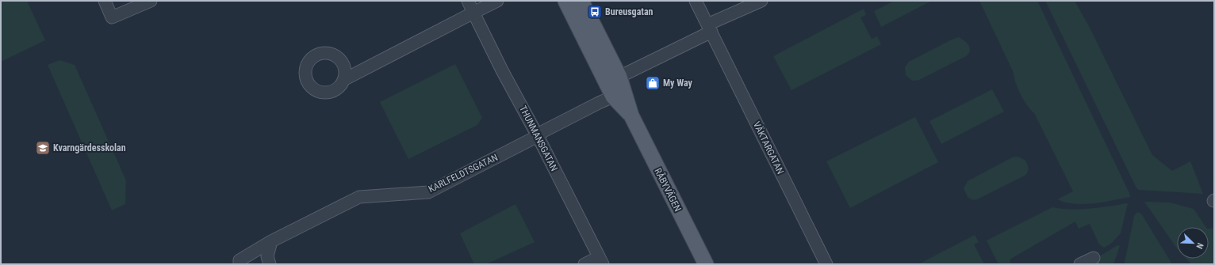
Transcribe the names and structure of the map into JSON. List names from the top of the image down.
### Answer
{
  "streets": {
    "main road": ["RÅBYVÄGEN"],
    "street": ["THUNMANSGATAN", "VÄKTARGATAN", "KARLFELDTSGATAN"]
  },
  "crossings": [
    ["THUNMANSGATAN", "KARLFELDTSGATAN"],
    ["KARLFELDTSGATAN", "RÅBYVÄGEN"]
  ],
  "places": {
    "bus stop": ["Bureusgatan"],
    "shop": ["My Way"],
    "school or university": ["Kvarngärdesskolan"]
  },
  "north": "bottom right"
}
